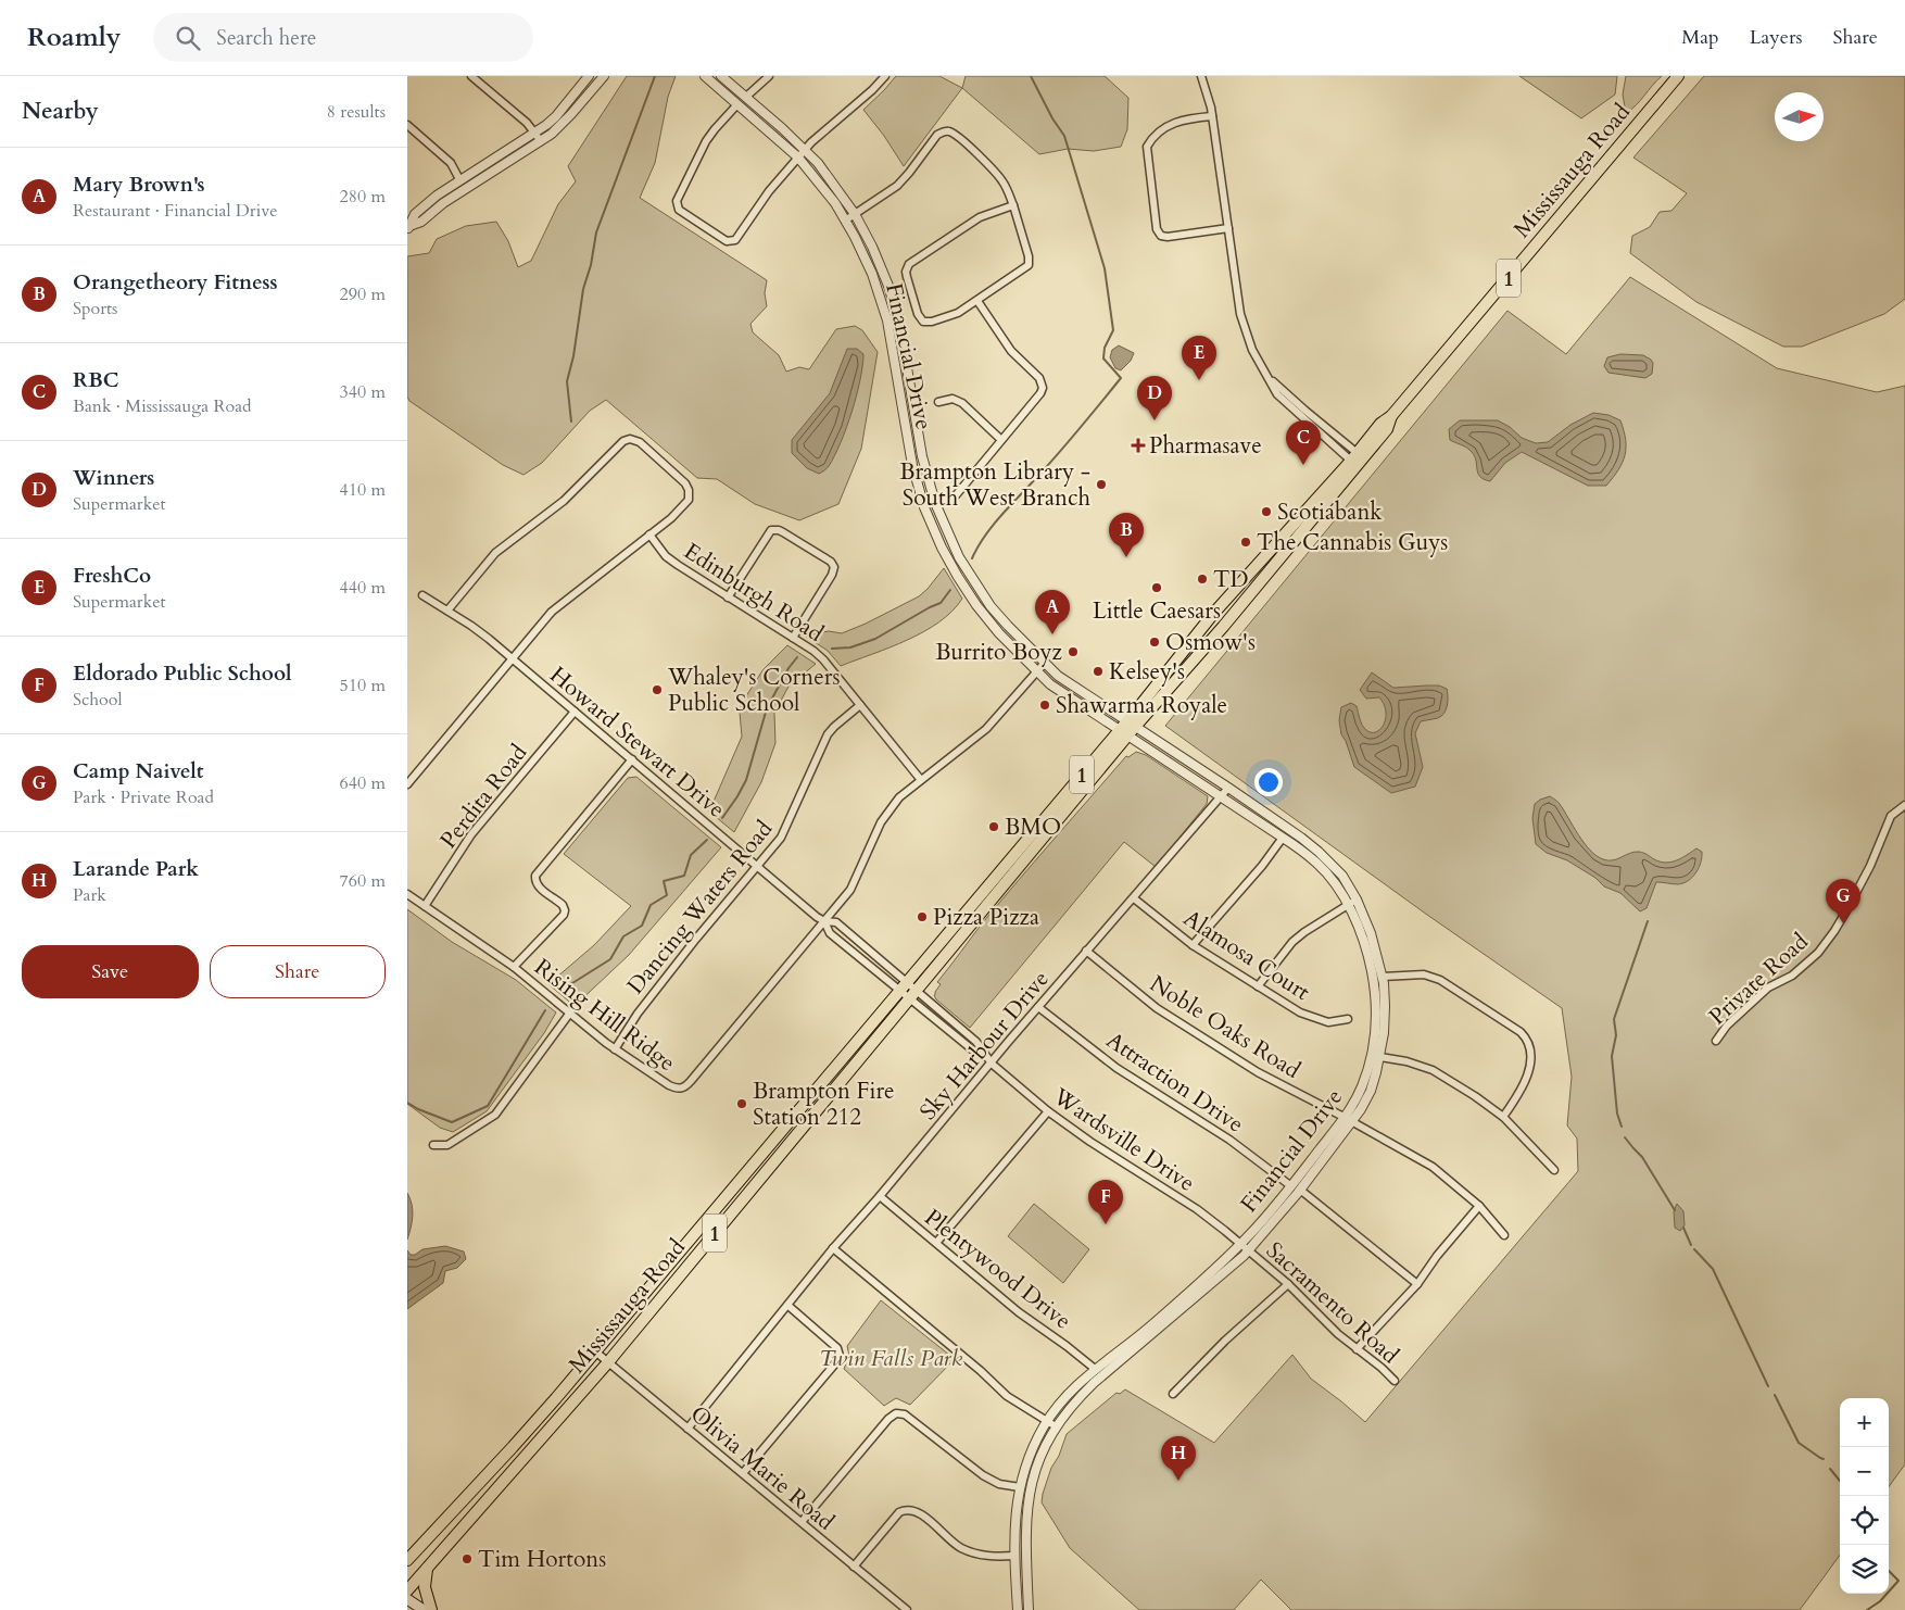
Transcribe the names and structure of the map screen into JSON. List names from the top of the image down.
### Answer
{
  "streets": {
    "main road": ["Mississauga Road", "1"],
    "street": [
      "Financial Drive",
      "Edinburgh Road",
      "Howard Stewart Drive",
      "Perdita Road",
      "Dancing Waters Road",
      "Alamosa Court",
      "Private Road",
      "Rising Hill Ridge",
      "Noble Oaks Road",
      "Sky Harbour Drive",
      "Attraction Drive",
      "Wardsville Drive",
      "Plentywood Drive",
      "Sacramento Road",
      "Olivia Marie Road"
    ]
  },
  "crossings": [
    ["Mississauga Road", "Financial Drive"],
    ["Mississauga Road", "Howard Stewart Drive"],
    ["Mississauga Road", "Wardsville Drive"],
    ["Mississauga Road", "Olivia Marie Road"],
    ["Financial Drive", "Noble Oaks Road"],
    ["Financial Drive", "Sky Harbour Drive"],
    ["Financial Drive", "Attraction Drive"],
    ["Financial Drive", "Wardsville Drive"],
    ["Financial Drive", "Plentywood Drive"],
    ["Financial Drive", "Sacramento Road"],
    ["Edinburgh Road", "Dancing Waters Road"],
    ["Howard Stewart Drive", "Perdita Road"],
    ["Howard Stewart Drive", "Dancing Waters Road"],
    ["Howard Stewart Drive", "Rising Hill Ridge"],
    ["Howard Stewart Drive", "Wardsville Drive"],
    ["Perdita Road", "Rising Hill Ridge"],
    ["Dancing Waters Road", "Rising Hill Ridge"],
    ["Alamosa Court", "Sky Harbour Drive"],
    ["Noble Oaks Road", "Sky Harbour Drive"],
    ["Sky Harbour Drive", "Attraction Drive"],
    ["Sky Harbour Drive", "Wardsville Drive"],
    ["Sky Harbour Drive", "Plentywood Drive"],
    ["Sky Harbour Drive", "Olivia Marie Road"],
    ["Wardsville Drive", "Sacramento Road"]
  ],
  "parks": ["Twin Falls Park"],
  "places": {
    "health": ["Pharmasave"],
    "other": [
      "Brampton Library - South West Branch",
      "Scotiabank",
      "The Cannabis Guys",
      "TD",
      "Little Caesars",
      "Osmow's",
      "Burrito Boyz",
      "Kelsey's",
      "Whaley's Corners Public School",
      "Shawarma Royale",
      "BMO",
      "Pizza Pizza",
      "Brampton Fire Station 212",
      "Tim Hortons"
    ]
  },
  "north": "right",
  "page": {
    "header": "Roamly",
    "search": "Search here",
    "nav": ["Map", "Layers", "Share"],
    "heading": ["Nearby", "8 results"],
    "list": [
      {
        "mark": "A",
        "name": "Mary Brown's",
        "note": "Restaurant · Financial Drive",
        "value": "280 m"
      },
      {
        "mark": "B",
        "name": "Orangetheory Fitness",
        "note": "Sports",
        "value": "290 m"
      },
      {
        "mark": "C",
        "name": "RBC",
        "note": "Bank · Mississauga Road",
        "value": "340 m"
      },
      {
        "mark": "D",
        "name": "Winners",
        "note": "Supermarket",
        "value": "410 m"
      },
      {
        "mark": "E",
        "name": "FreshCo",
        "note": "Supermarket",
        "value": "440 m"
      },
      {
        "mark": "F",
        "name": "Eldorado Public School",
        "note": "School",
        "value": "510 m"
      },
      {
        "mark": "G",
        "name": "Camp Naivelt",
        "note": "Park · Private Road",
        "value": "640 m"
      },
      {
        "mark": "H",
        "name": "Larande Park",
        "note": "Park",
        "value": "760 m"
      }
    ],
    "pins": [
      "E",
      "D",
      "C",
      "B",
      "A",
      "G",
      "F",
      "H"
    ],
    "buttons": ["Save", "Share"],
    "map_buttons": ["+", "−"]
  }
}
